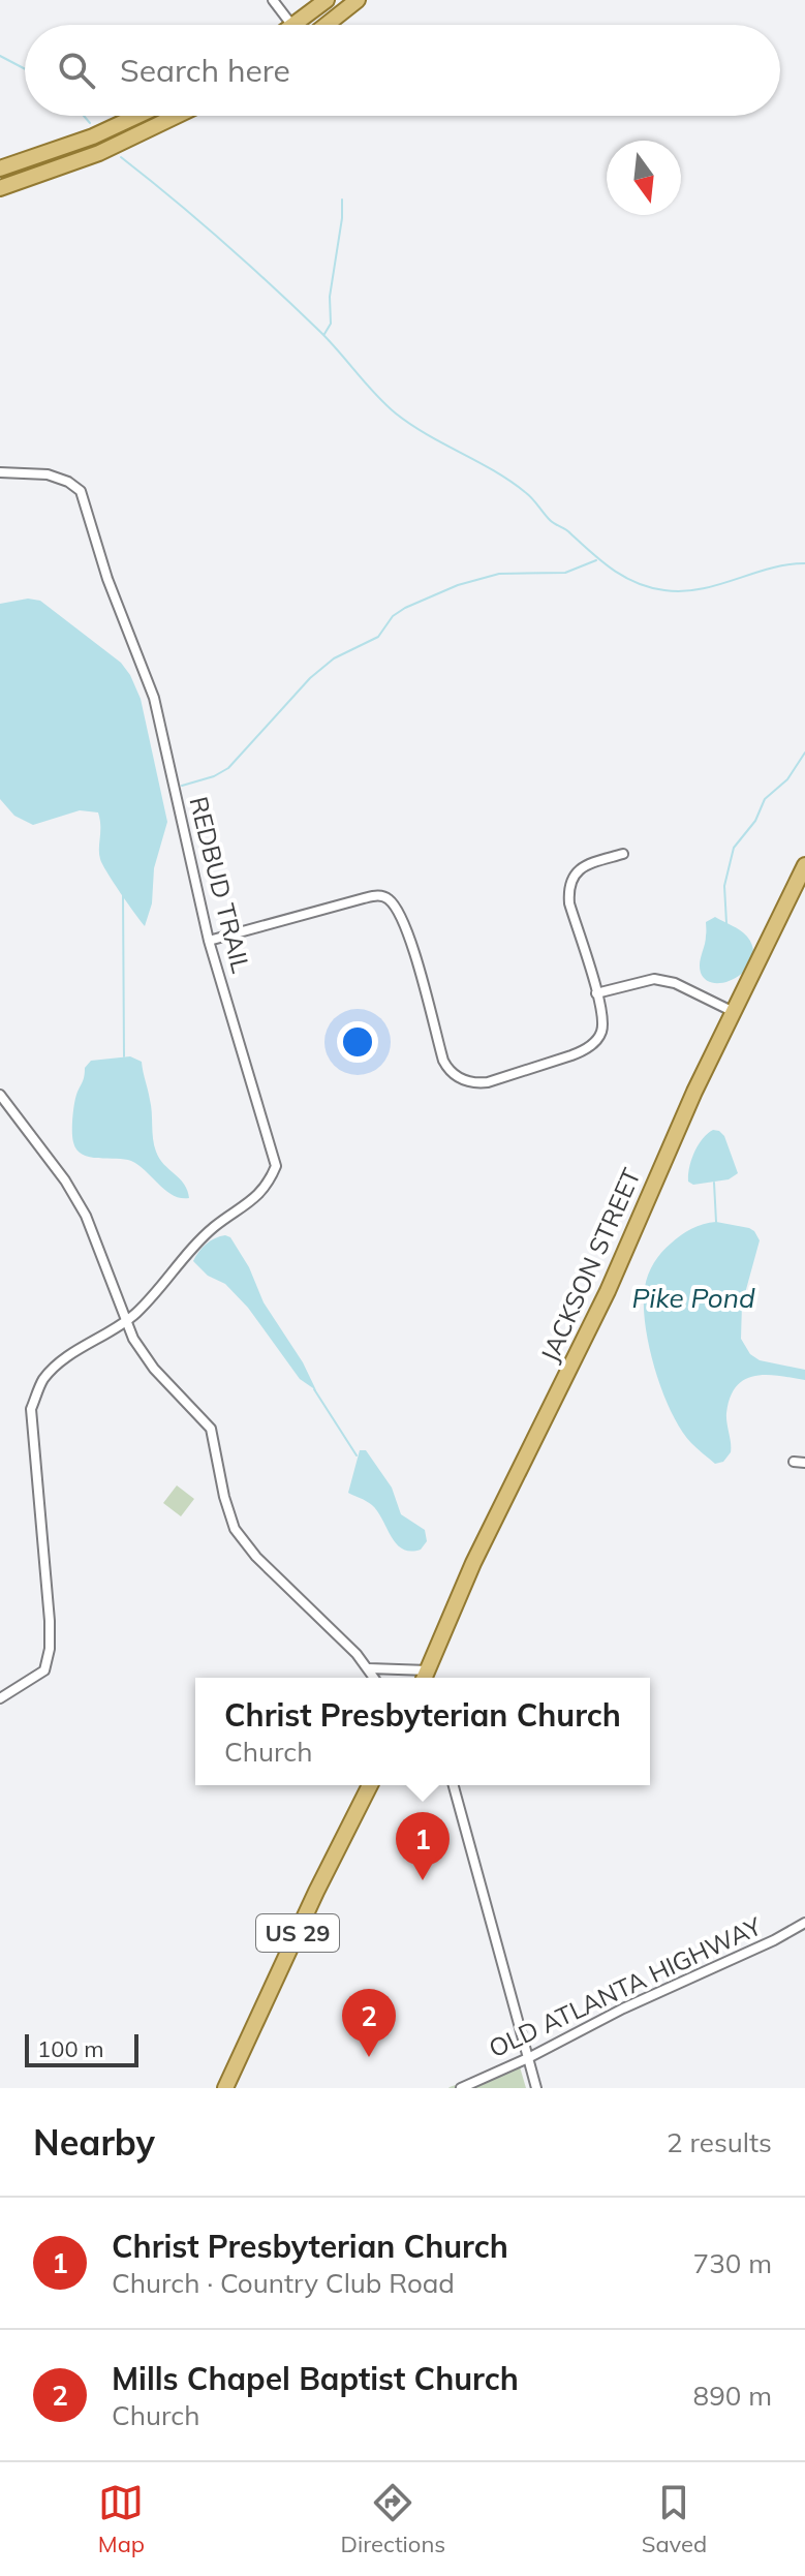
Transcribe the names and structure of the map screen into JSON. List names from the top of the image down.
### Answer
{
  "streets": {
    "main road": ["JACKSON STREET", "US 29"],
    "street": ["REDBUD TRAIL", "OLD ATLANTA HIGHWAY"]
  },
  "water": ["Pike Pond"],
  "scale_bar": "100 m",
  "north": "bottom",
  "page": {
    "search": "Search here",
    "popup": ["Christ Presbyterian Church", "Church"],
    "pins": ["1", "2"],
    "scale": "100 m",
    "heading": ["Nearby", "2 results"],
    "list": [
      {
        "mark": "1",
        "name": "Christ Presbyterian Church",
        "note": "Church · Country Club Road",
        "value": "730 m"
      },
      {
        "mark": "2",
        "name": "Mills Chapel Baptist Church",
        "note": "Church",
        "value": "890 m"
      }
    ],
    "nav": ["Map", "Directions", "Saved"]
  }
}
